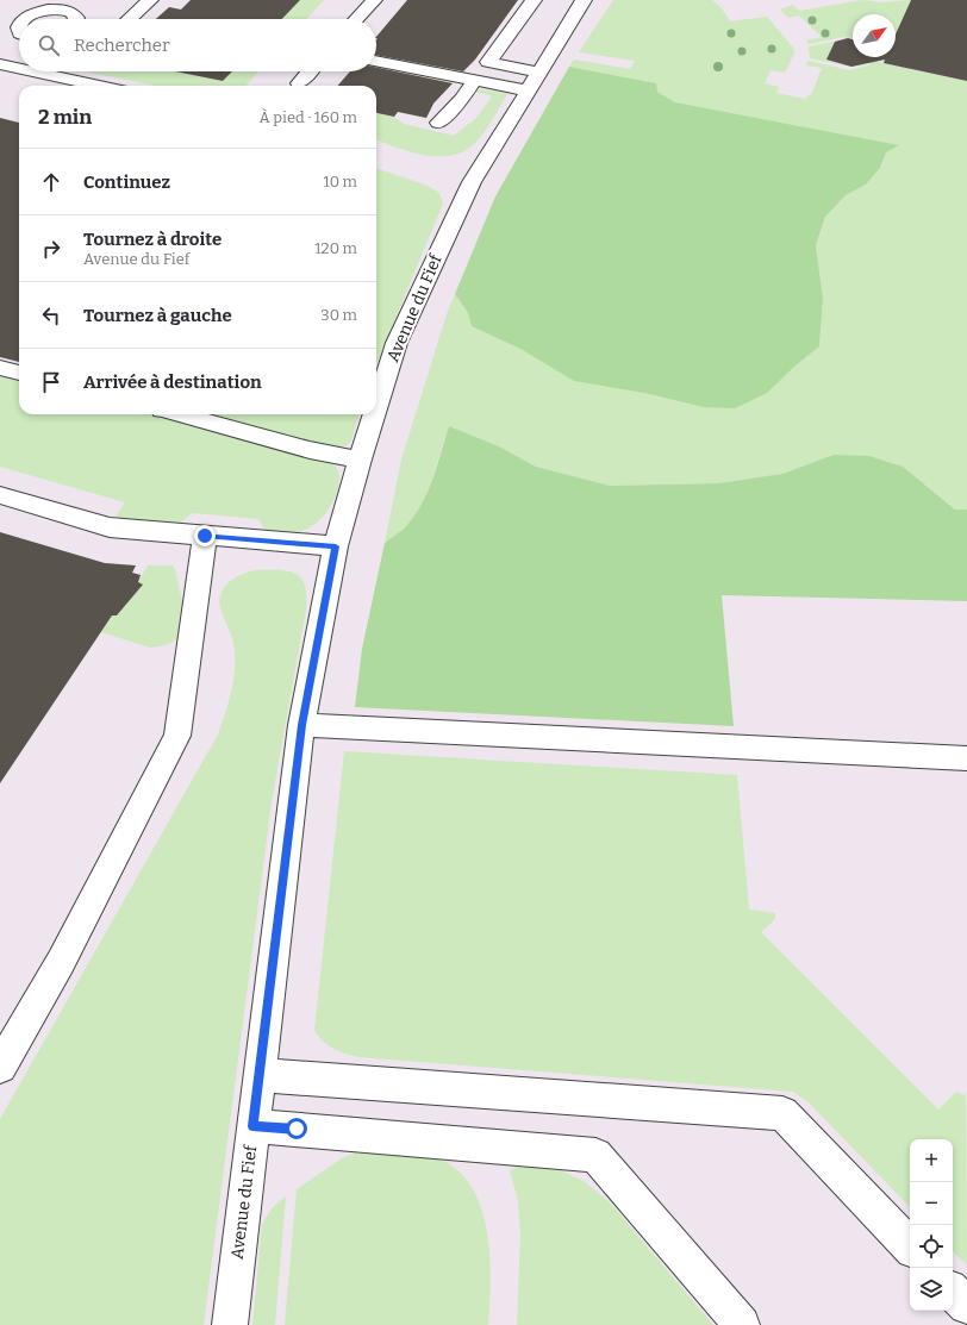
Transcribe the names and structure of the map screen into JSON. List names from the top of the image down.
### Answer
{
  "streets": {
    "street": ["Avenue du Fief"]
  },
  "north": "top right",
  "page": {
    "search": "Rechercher",
    "heading": ["2 min", "À pied · 160 m"],
    "list": [
      ["Continuez", "10 m"],
      ["Tournez à droite", "Avenue du Fief", "120 m"],
      ["Tournez à gauche", "30 m"],
      "Arrivée à destination"
    ],
    "map_buttons": ["+", "−"]
  }
}
